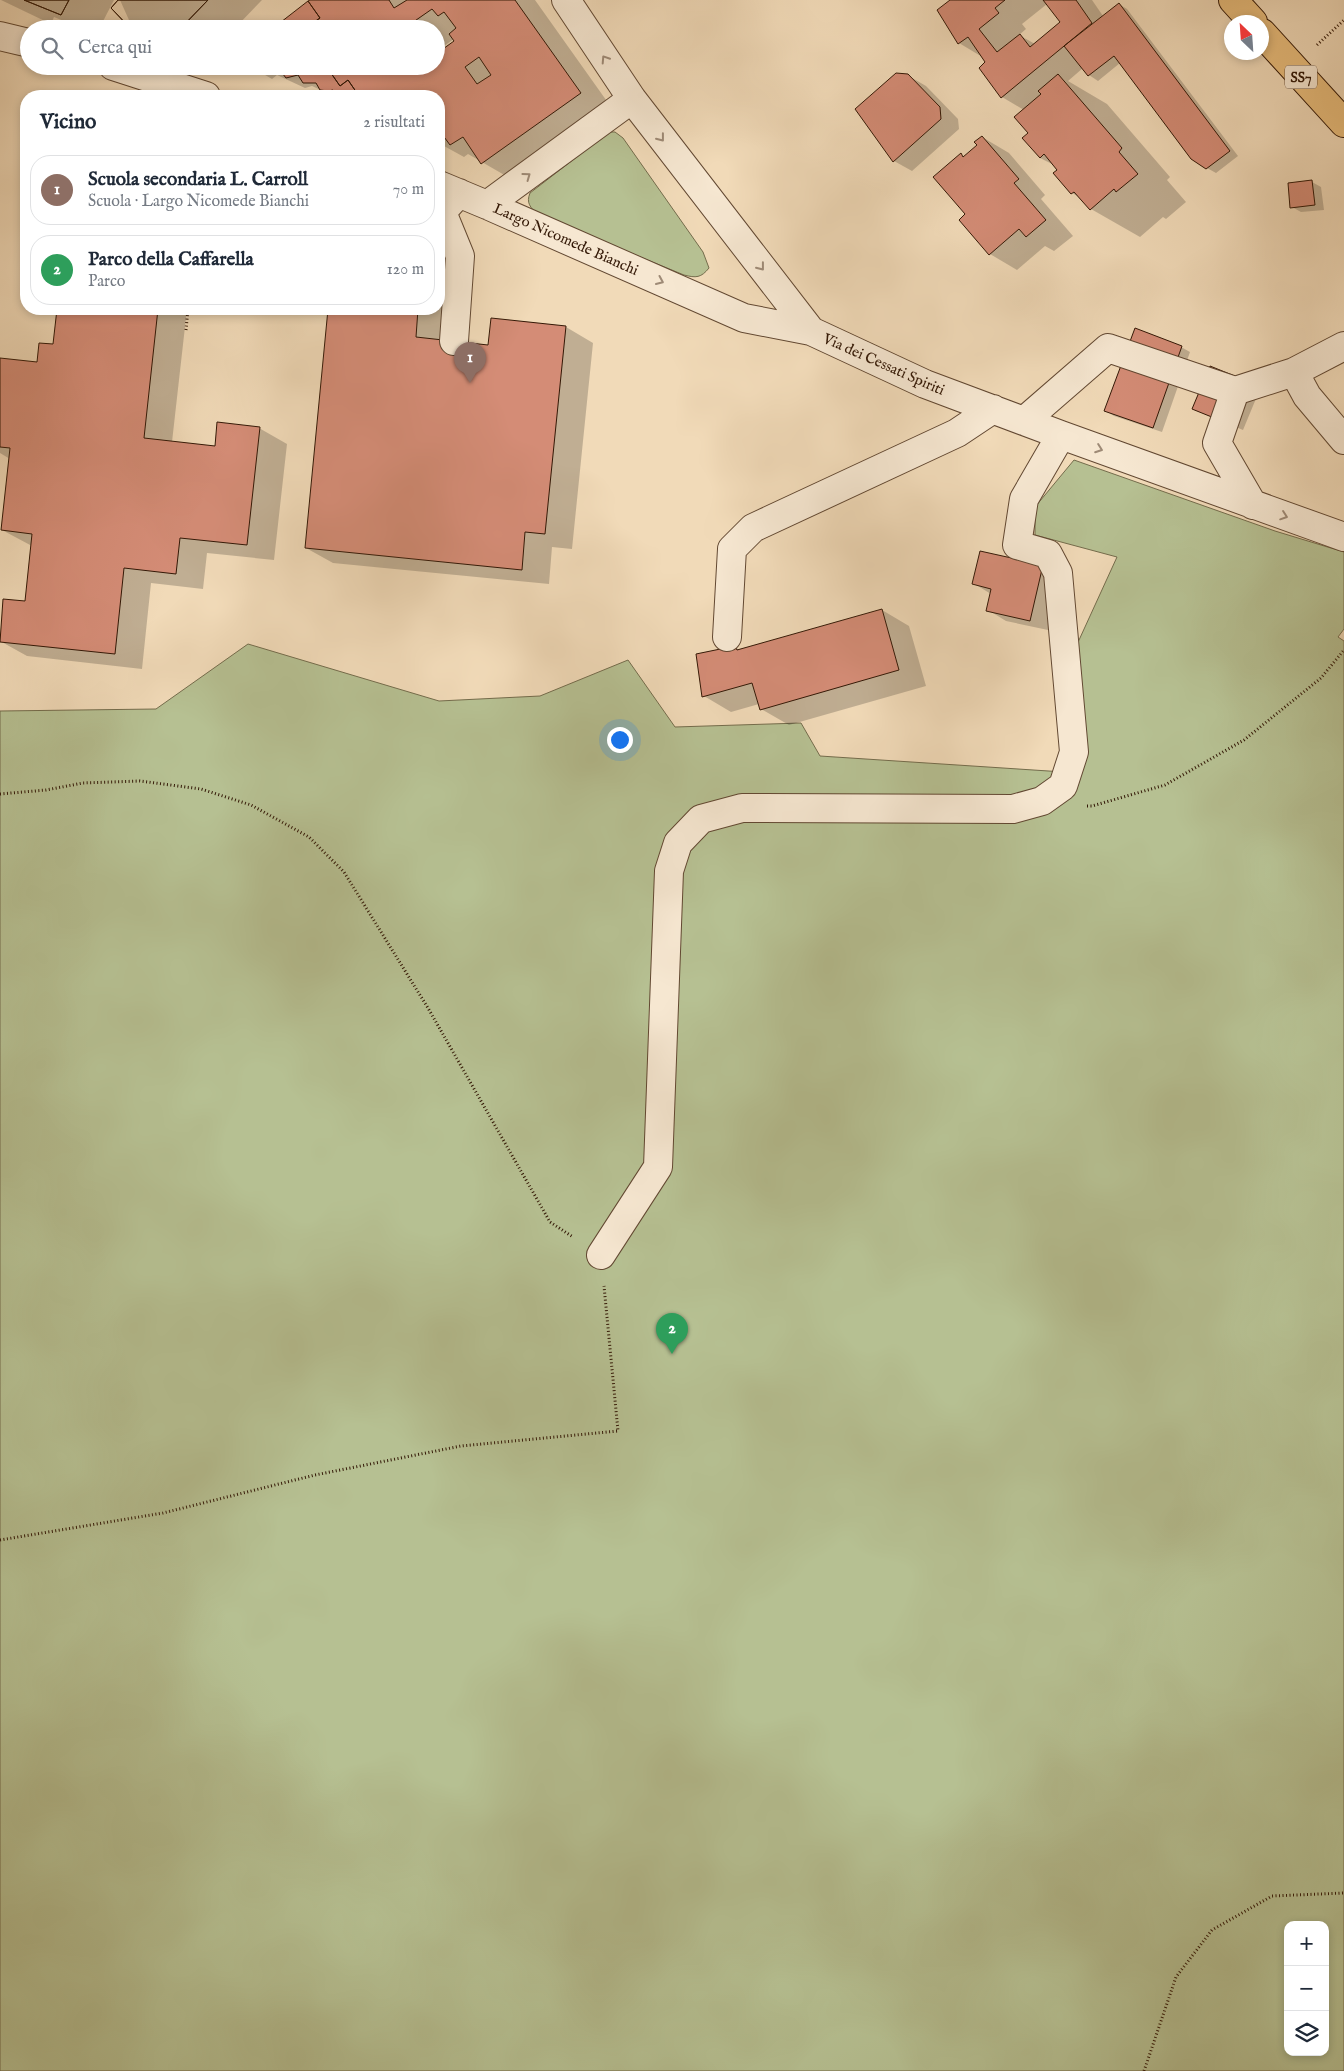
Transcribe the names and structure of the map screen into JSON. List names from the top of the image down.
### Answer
{
  "streets": {
    "main road": ["SS7"],
    "street": ["Largo Nicomede Bianchi", "Via dei Cessati Spiriti"]
  },
  "crossings": [
    ["Largo Nicomede Bianchi", "Via dei Cessati Spiriti"]
  ],
  "one_way": ["Largo Nicomede Bianchi"],
  "north": "top left",
  "page": {
    "search": "Cerca qui",
    "heading": ["Vicino", "2 risultati"],
    "list": [
      {
        "mark": "1",
        "name": "Scuola secondaria L. Carroll",
        "note": "Scuola · Largo Nicomede Bianchi",
        "value": "70 m"
      },
      {
        "mark": "2",
        "name": "Parco della Caffarella",
        "note": "Parco",
        "value": "120 m"
      }
    ],
    "pins": ["1", "2"],
    "map_buttons": ["+", "−"]
  }
}
